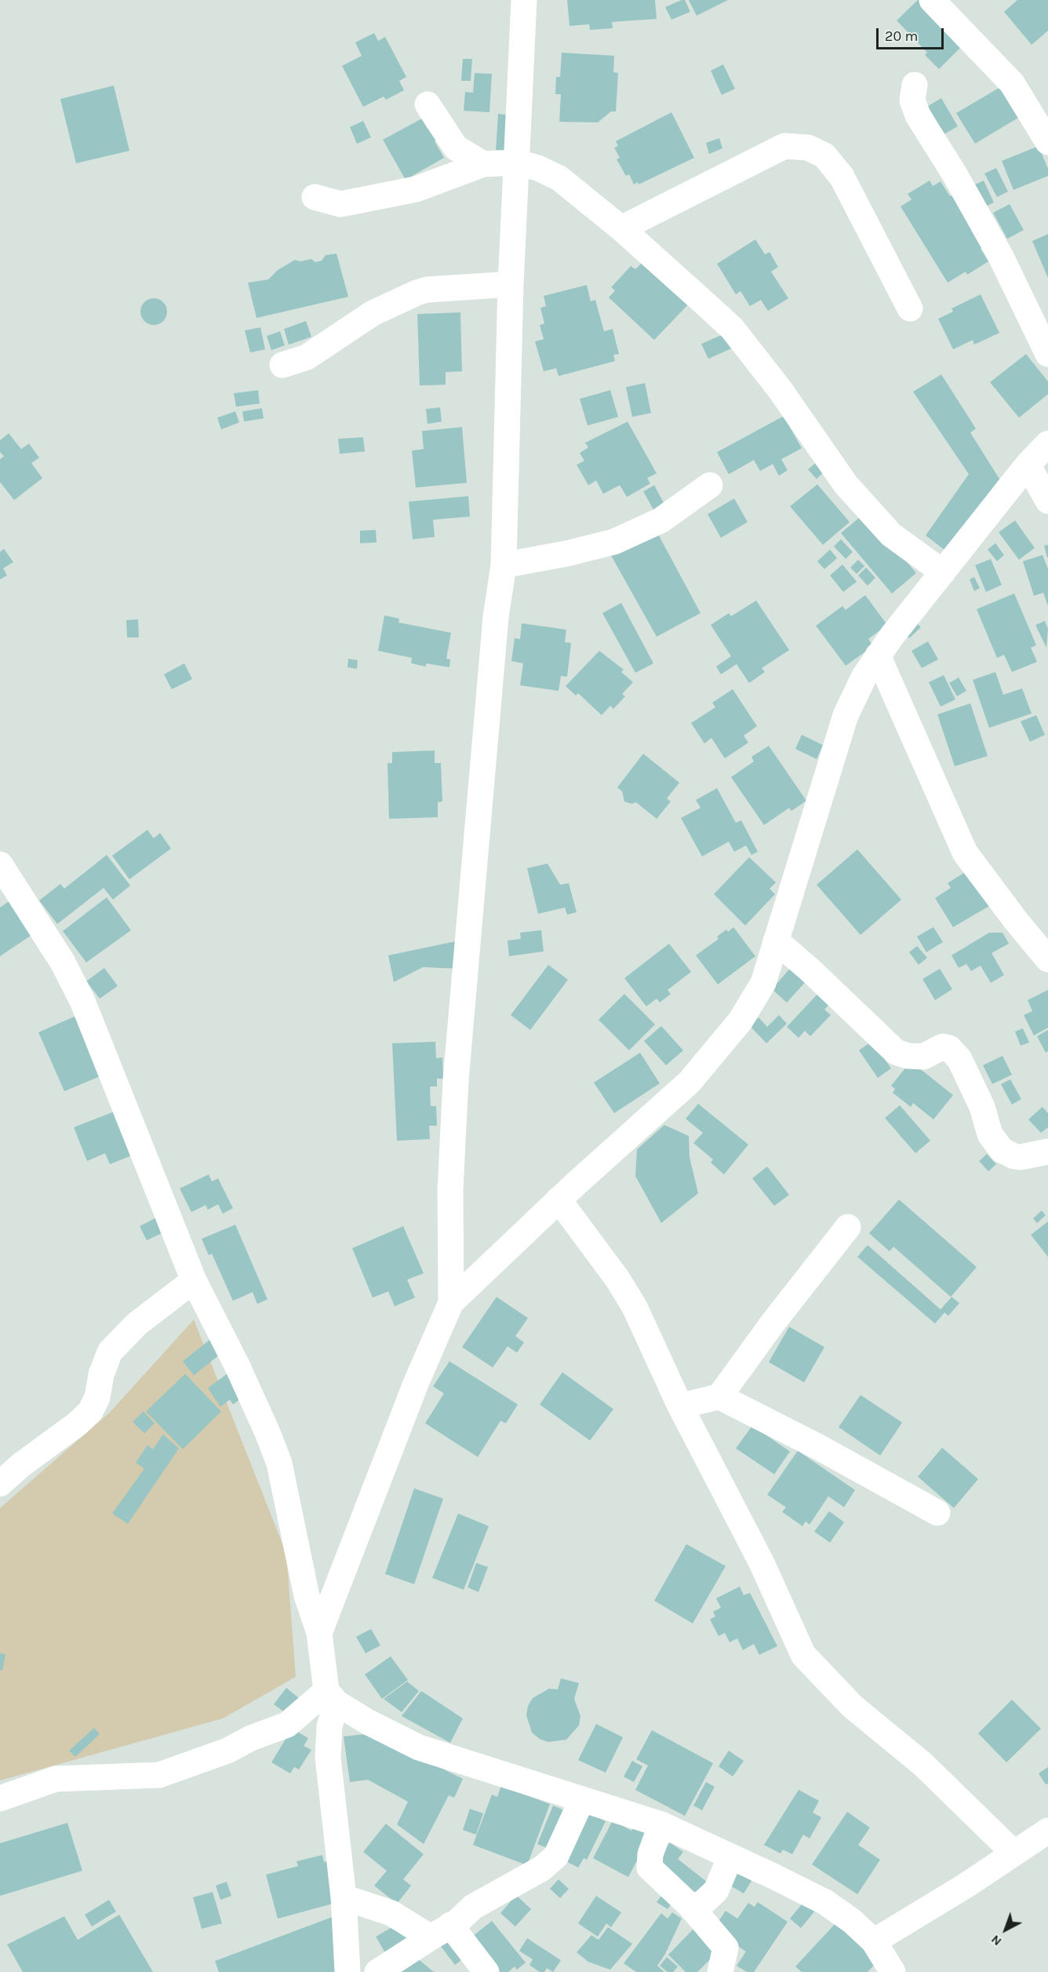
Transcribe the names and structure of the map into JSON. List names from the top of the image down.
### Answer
{
  "scale_bar": "20 m",
  "north": "bottom left"
}
